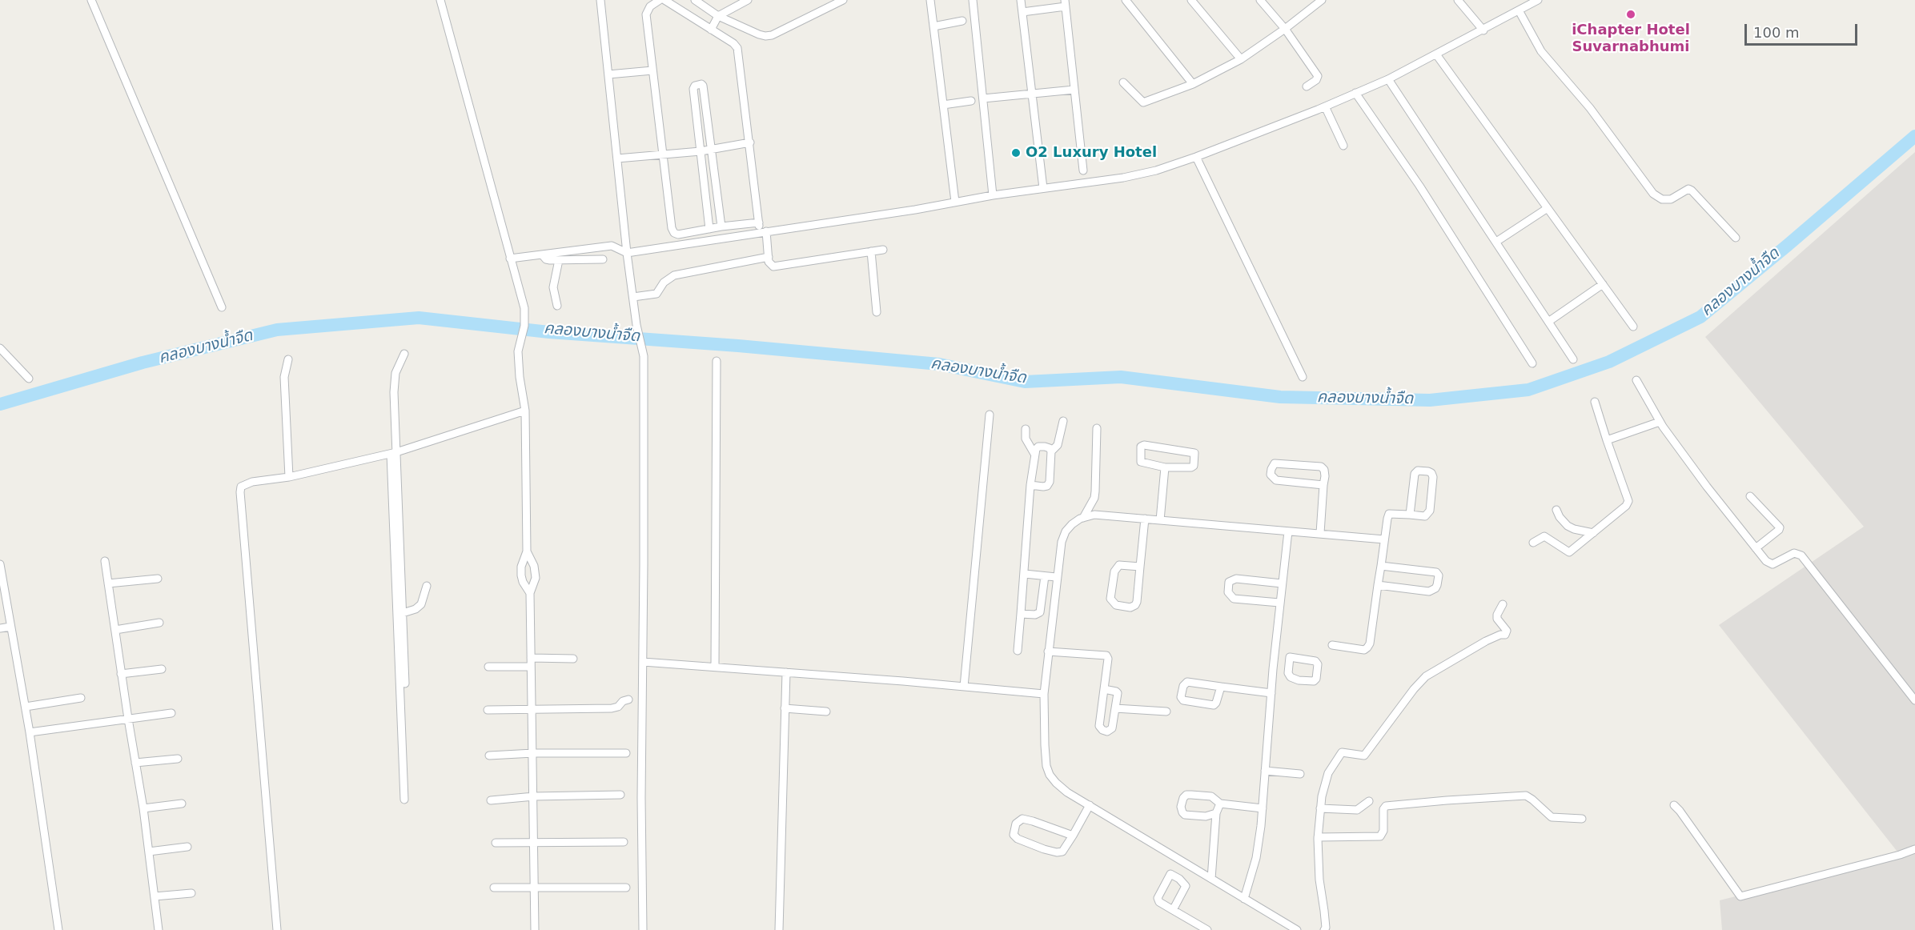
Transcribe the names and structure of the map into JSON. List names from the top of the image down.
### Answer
{
  "water": ["คลองบางน้ำจืด"],
  "places": ["iChapter Hotel Suvarnabhumi", "O2 Luxury Hotel"],
  "scale_bar": "100 m"
}
